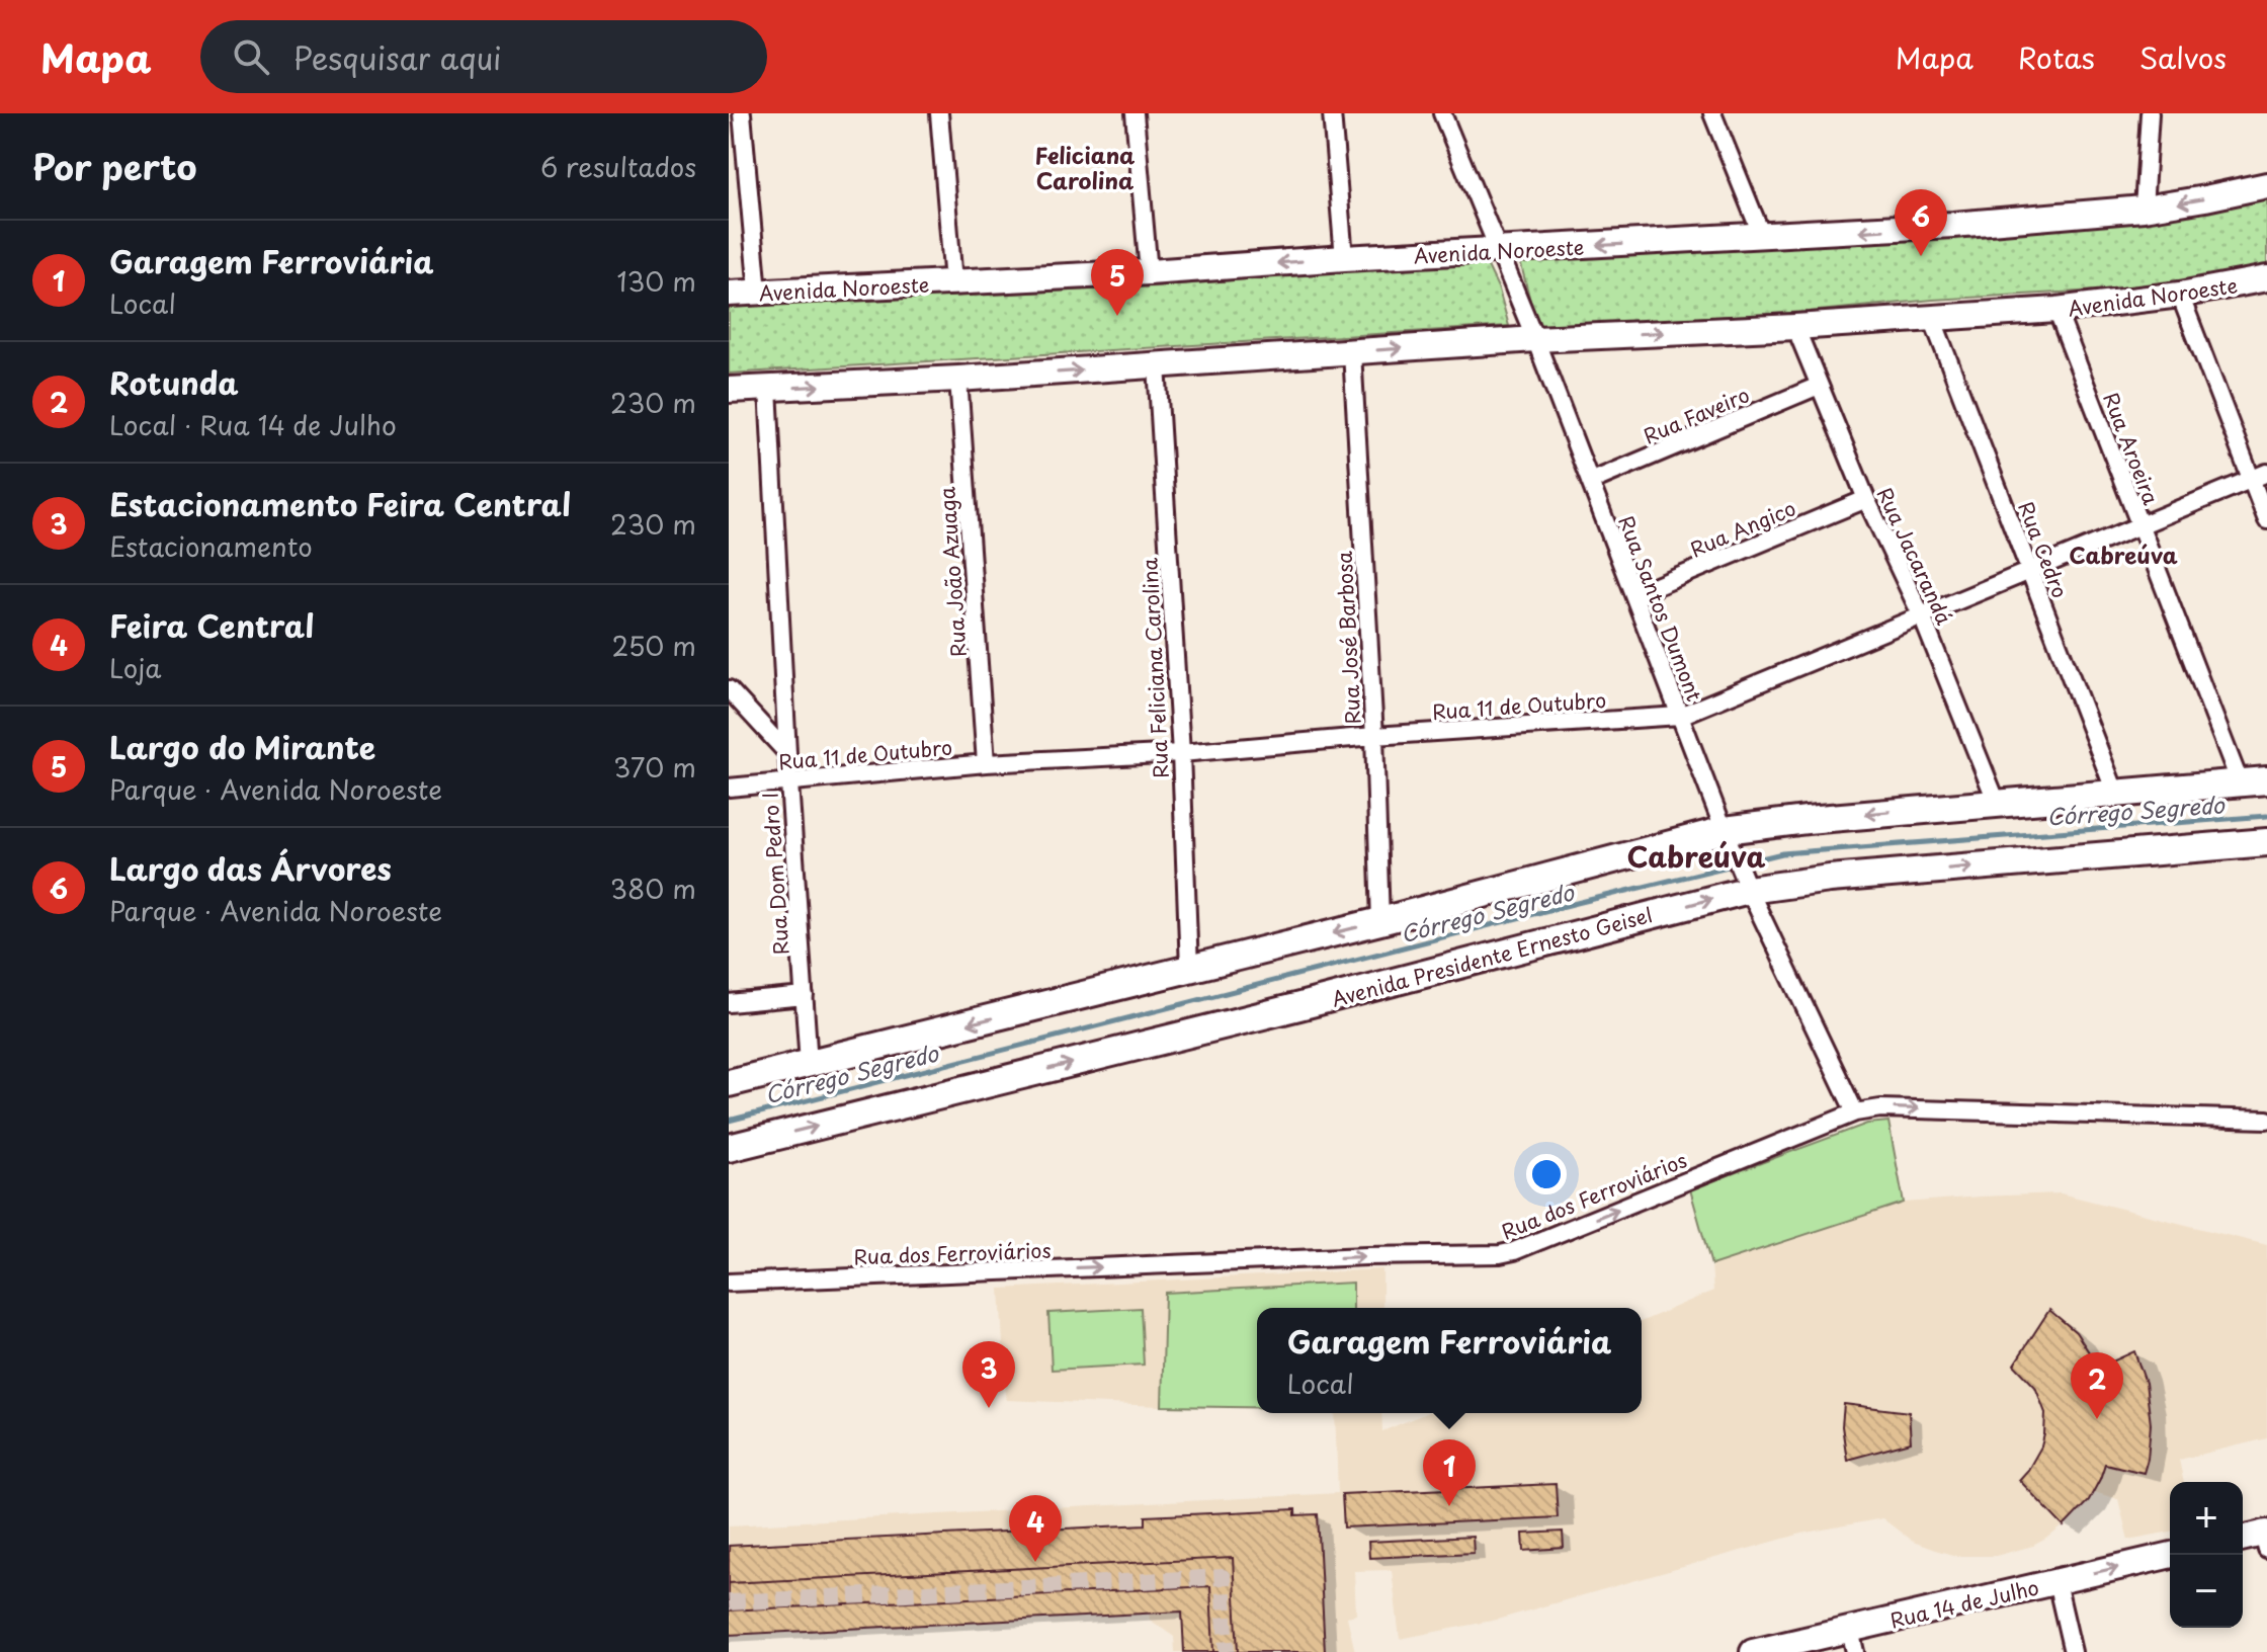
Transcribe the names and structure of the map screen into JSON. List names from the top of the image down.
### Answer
{
  "streets": {
    "main road": ["Avenida Noroeste", "Avenida Presidente Ernesto Geisel", "Rua 14 de Julho"],
    "street": [
      "Rua Faveiro",
      "Rua Aroeira",
      "Rua Angico",
      "Rua Cedro",
      "Rua Jacarandá",
      "Rua João Azuaga",
      "Rua Santos Dumont",
      "Rua José Barbosa",
      "Rua Feliciana Carolina",
      "Rua 11 de Outubro",
      "Rua Dom Pedro I",
      "Rua dos Ferroviários"
    ]
  },
  "crossings": [
    ["Avenida Noroeste", "Rua Aroeira"],
    ["Avenida Noroeste", "Rua Cedro"],
    ["Avenida Noroeste", "Rua Jacarandá"],
    ["Avenida Noroeste", "Rua João Azuaga"],
    ["Avenida Noroeste", "Rua Santos Dumont"],
    ["Avenida Noroeste", "Rua José Barbosa"],
    ["Avenida Noroeste", "Rua Feliciana Carolina"],
    ["Avenida Noroeste", "Rua Dom Pedro I"],
    ["Rua Faveiro", "Rua Jacarandá"],
    ["Rua Faveiro", "Rua Santos Dumont"],
    ["Rua Aroeira", "Rua 11 de Outubro"],
    ["Rua Angico", "Rua Jacarandá"],
    ["Rua Angico", "Rua Santos Dumont"],
    ["Rua Cedro", "Rua 11 de Outubro"],
    ["Rua Jacarandá", "Rua 11 de Outubro"],
    ["Rua João Azuaga", "Rua 11 de Outubro"],
    ["Rua Santos Dumont", "Rua 11 de Outubro"],
    ["Rua Santos Dumont", "Avenida Presidente Ernesto Geisel"],
    ["Rua Santos Dumont", "Rua dos Ferroviários"],
    ["Rua José Barbosa", "Rua 11 de Outubro"],
    ["Rua Feliciana Carolina", "Rua 11 de Outubro"],
    ["Rua 11 de Outubro", "Rua Dom Pedro I"]
  ],
  "one_way": ["Rua dos Ferroviários"],
  "districts": ["Feliciana Carolina", "Cabreúva", "Cabreúva"],
  "water": ["Córrego Segredo"],
  "page": {
    "header": "Mapa",
    "search": "Pesquisar aqui",
    "nav": ["Mapa", "Rotas", "Salvos"],
    "heading": ["Por perto", "6 resultados"],
    "pins": [
      "6",
      "5",
      "3",
      "2",
      "1",
      "4"
    ],
    "list": [
      {
        "mark": "1",
        "name": "Garagem Ferroviária",
        "note": "Local",
        "value": "130 m"
      },
      {
        "mark": "2",
        "name": "Rotunda",
        "note": "Local · Rua 14 de Julho",
        "value": "230 m"
      },
      {
        "mark": "3",
        "name": "Estacionamento Feira Central",
        "note": "Estacionamento",
        "value": "230 m"
      },
      {
        "mark": "4",
        "name": "Feira Central",
        "note": "Loja",
        "value": "250 m"
      },
      {
        "mark": "5",
        "name": "Largo do Mirante",
        "note": "Parque · Avenida Noroeste",
        "value": "370 m"
      },
      {
        "mark": "6",
        "name": "Largo das Árvores",
        "note": "Parque · Avenida Noroeste",
        "value": "380 m"
      }
    ],
    "popup": ["Garagem Ferroviária", "Local"],
    "map_buttons": ["+", "−"]
  }
}
